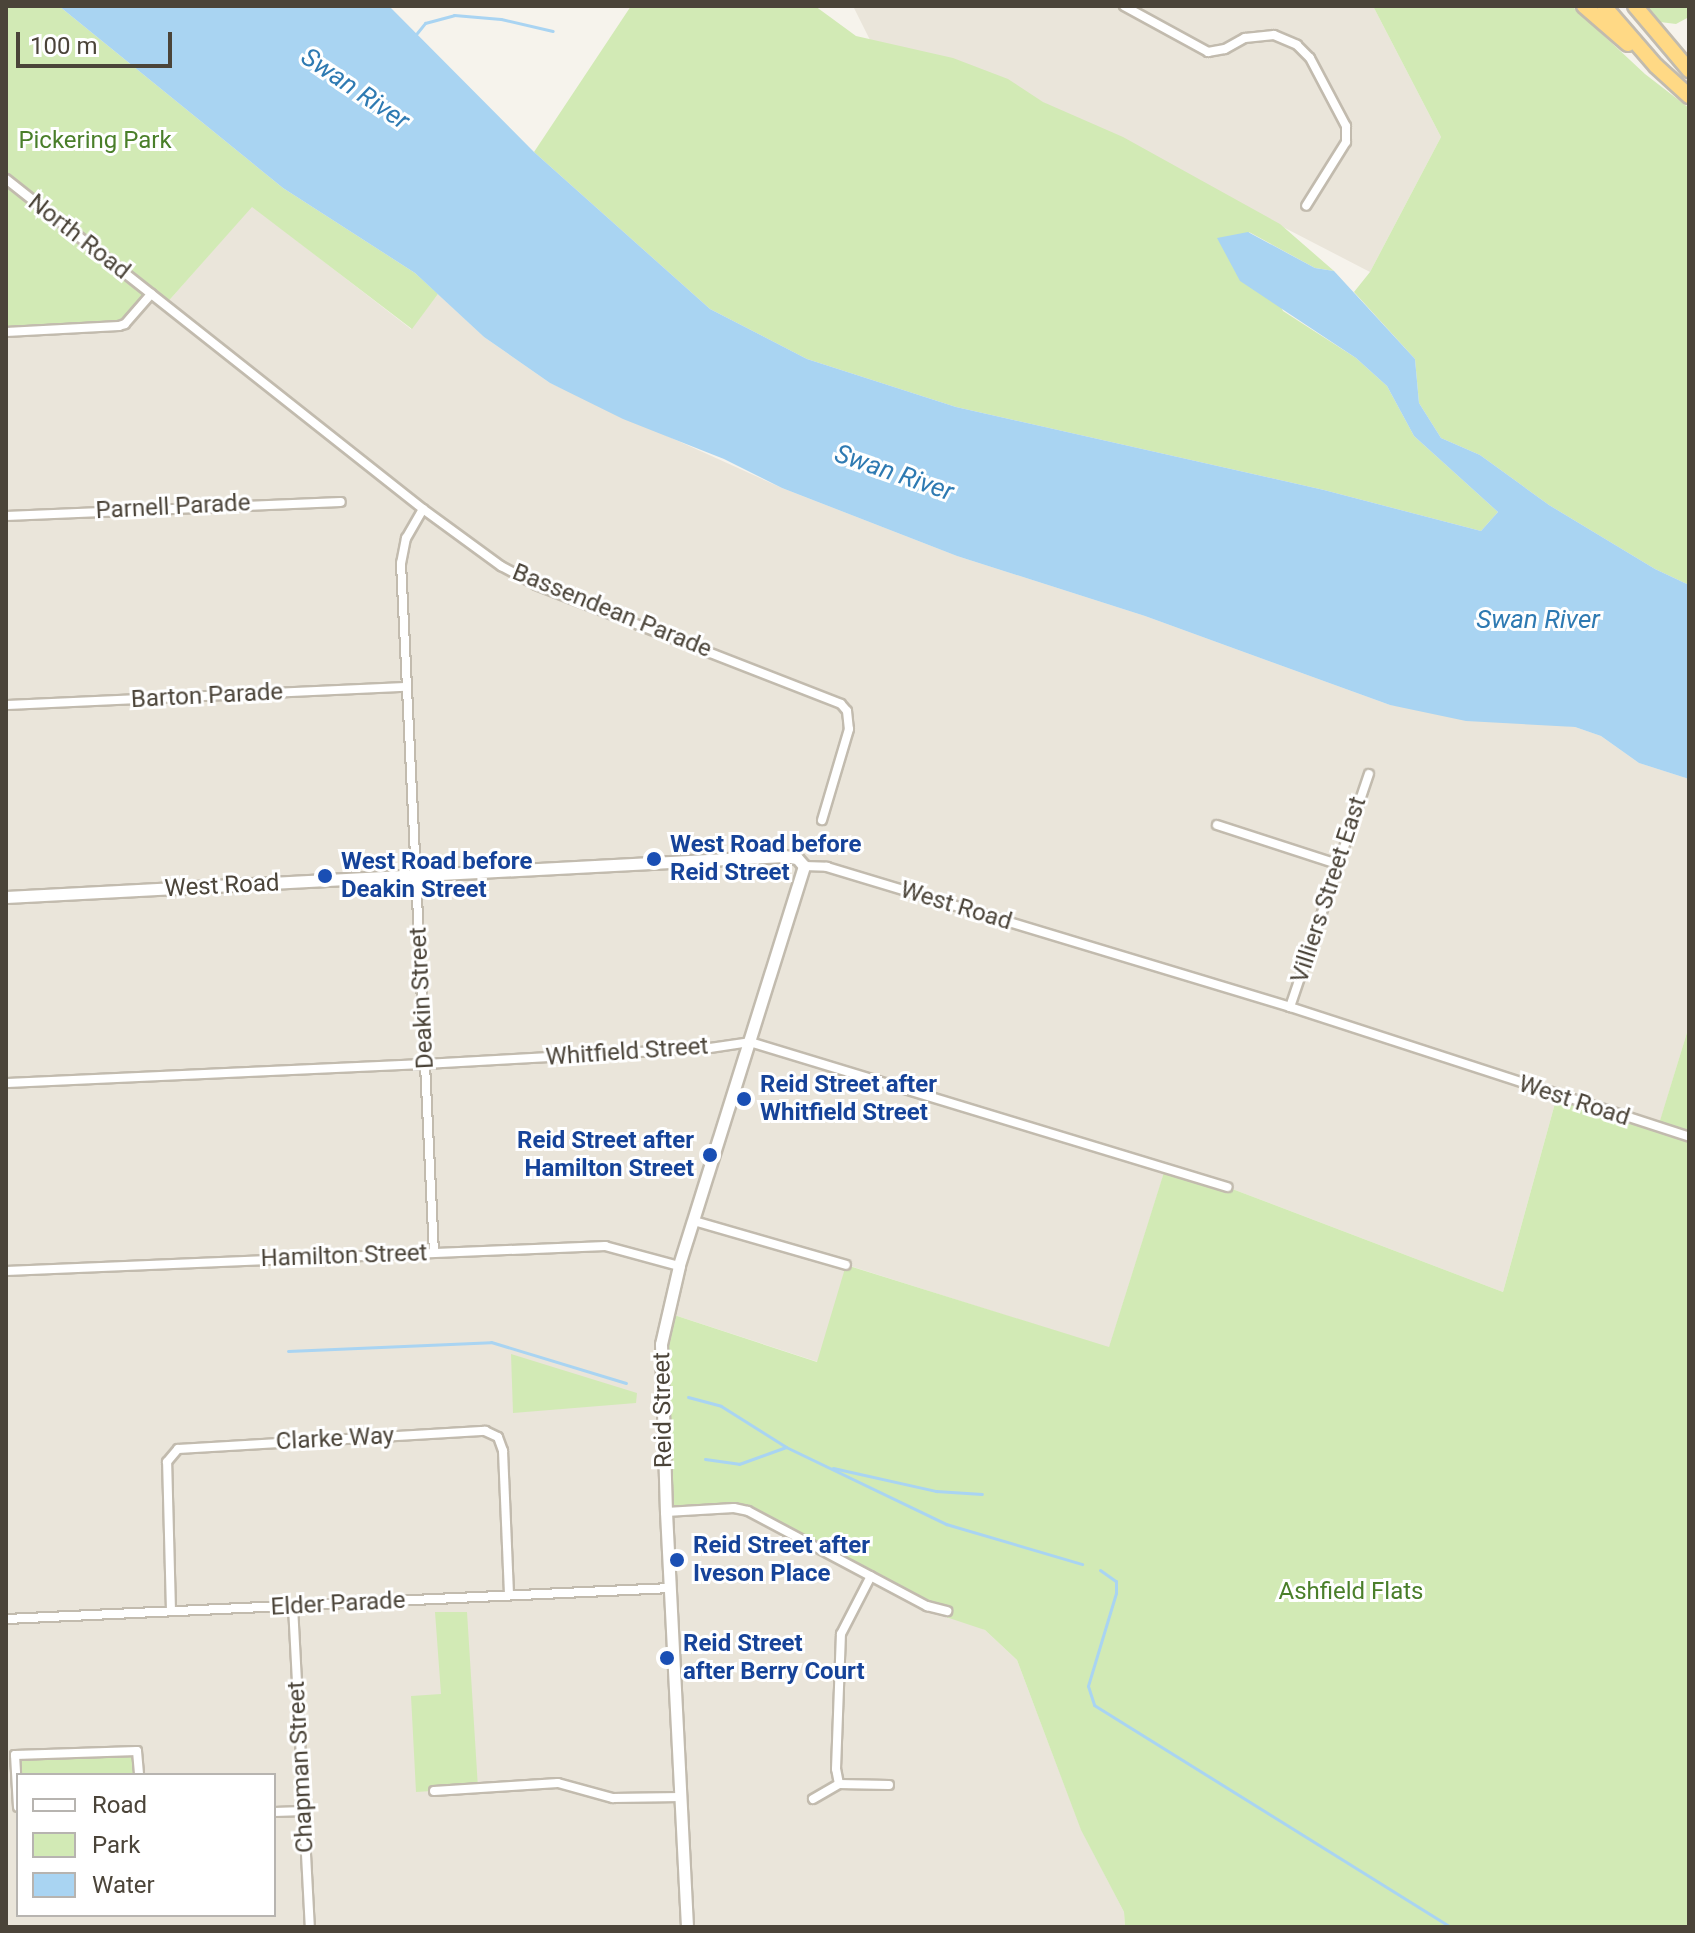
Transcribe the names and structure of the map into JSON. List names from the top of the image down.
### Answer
{
  "streets": {
    "street": [
      "North Road",
      "Parnell Parade",
      "Bassendean Parade",
      "Barton Parade",
      "West Road",
      "Villiers Street East",
      "Deakin Street",
      "Whitfield Street",
      "Hamilton Street",
      "Reid Street",
      "Clarke Way",
      "Elder Parade",
      "Chapman Street"
    ]
  },
  "crossings": [
    ["North Road", "Bassendean Parade"],
    ["Bassendean Parade", "Deakin Street"],
    ["Barton Parade", "Deakin Street"],
    ["West Road", "Villiers Street East"],
    ["West Road", "Deakin Street"],
    ["West Road", "Reid Street"],
    ["Deakin Street", "Whitfield Street"],
    ["Deakin Street", "Hamilton Street"],
    ["Whitfield Street", "Reid Street"],
    ["Hamilton Street", "Reid Street"],
    ["Reid Street", "Elder Parade"],
    ["Clarke Way", "Elder Parade"],
    ["Elder Parade", "Chapman Street"]
  ],
  "water": ["Swan River"],
  "parks": ["Pickering Park", "Ashfield Flats"],
  "places": [
    "West Road before Reid Street",
    "West Road before Deakin Street",
    "Reid Street after Whitfield Street",
    "Reid Street after Hamilton Street",
    "Reid Street after Iveson Place",
    "Reid Street after Berry Court"
  ],
  "legend": ["Road", "Park", "Water"],
  "scale_bar": "100 m"
}
